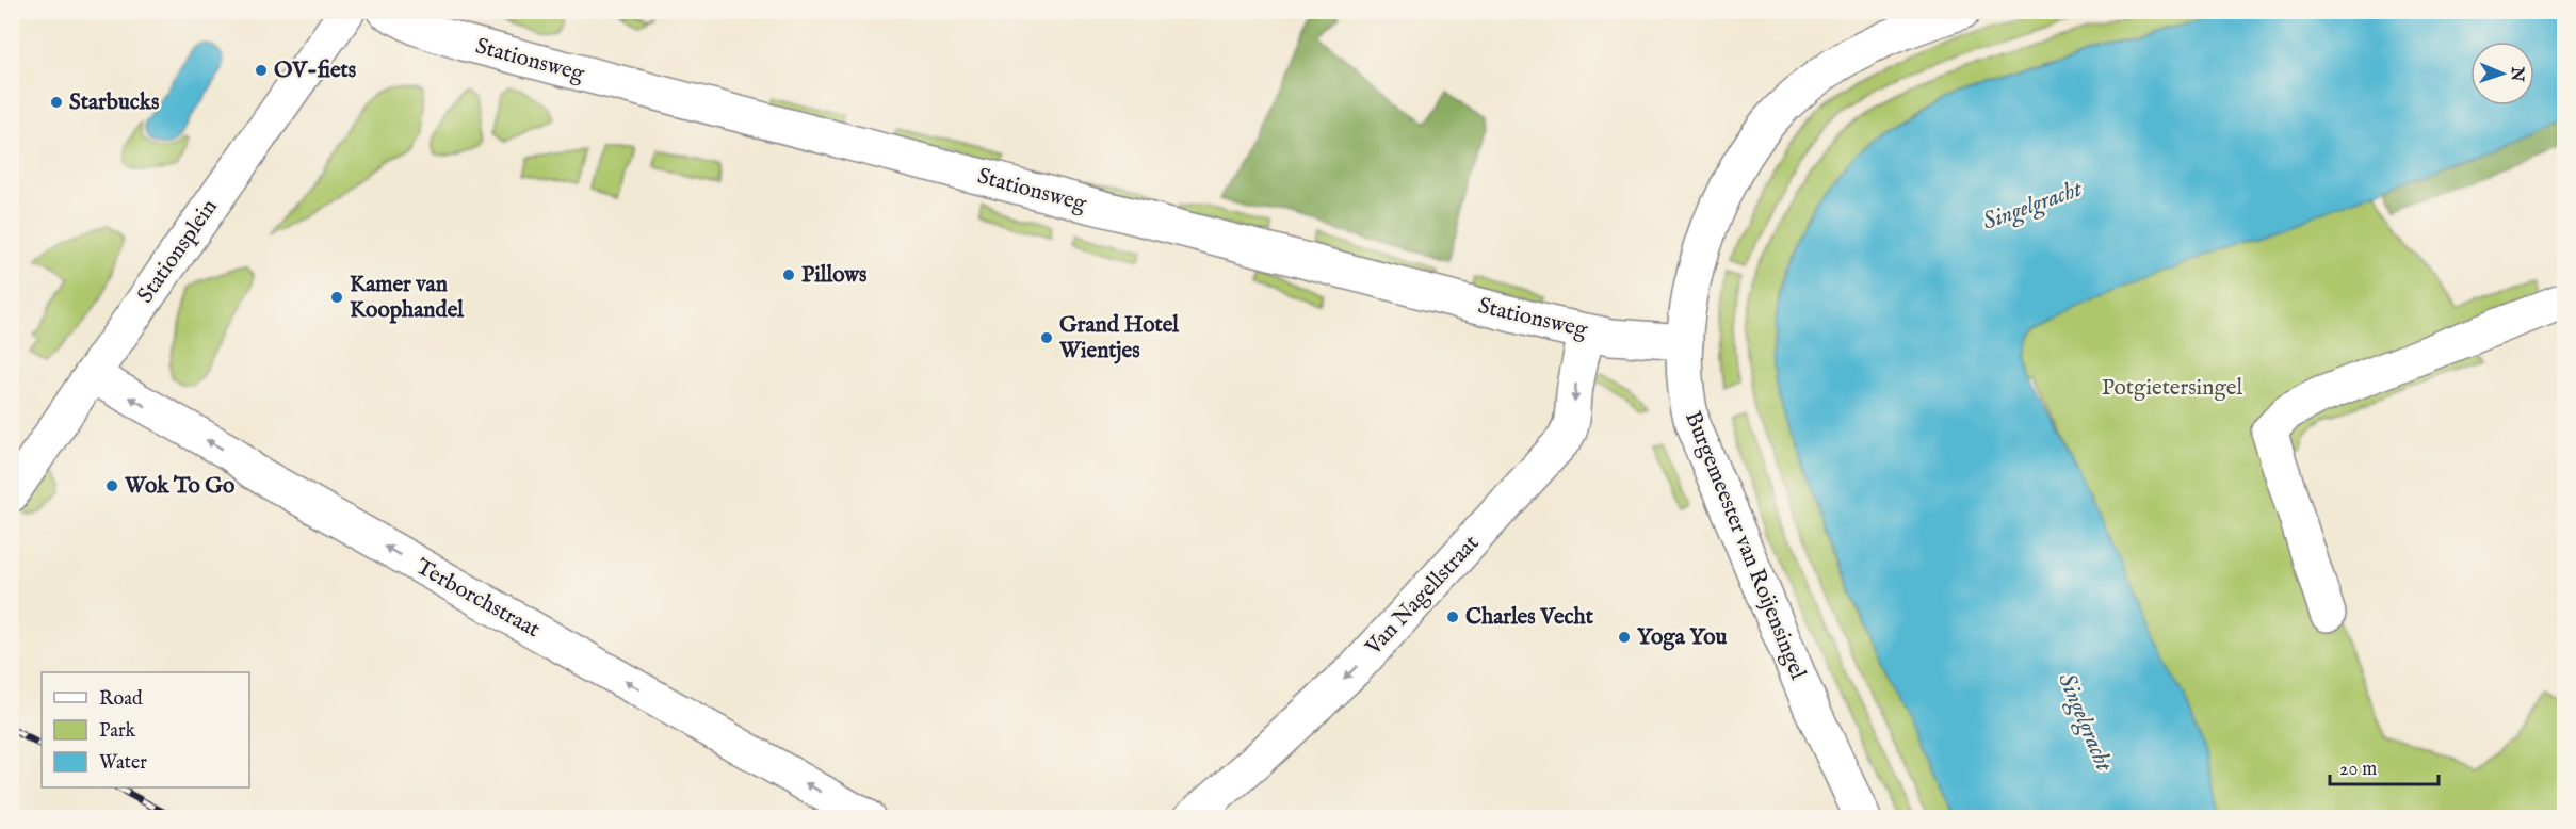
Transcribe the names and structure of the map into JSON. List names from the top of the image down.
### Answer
{
  "streets": {
    "street": [
      "Stationsweg",
      "Stationsplein",
      "Burgemeester van Roijensingel",
      "Van Nagellstraat",
      "Terborchstraat"
    ]
  },
  "crossings": [
    ["Stationsweg", "Burgemeester van Roijensingel"],
    ["Stationsweg", "Van Nagellstraat"],
    ["Stationsplein", "Terborchstraat"]
  ],
  "one_way": ["Van Nagellstraat", "Terborchstraat"],
  "water": ["Singelgracht"],
  "parks": ["Potgietersingel"],
  "places": [
    "OV-fiets",
    "Starbucks",
    "Pillows",
    "Kamer van Koophandel",
    "Grand Hotel Wientjes",
    "Wok To Go",
    "Charles Vecht",
    "Yoga You"
  ],
  "legend": ["Road", "Park", "Water"],
  "scale_bar": "20 m",
  "north": "right"
}
